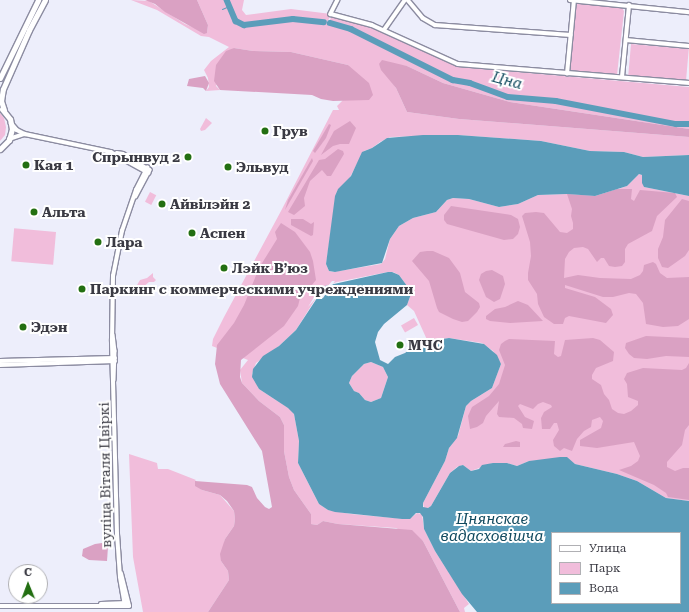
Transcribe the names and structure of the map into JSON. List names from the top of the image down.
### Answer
{
  "streets": {
    "street": ["вуліца Віталя Цвіркі"]
  },
  "water": ["Цна", "Цнянскае вадасховішча"],
  "places": [
    "Грув",
    "Спрынвуд 2",
    "Кая 1",
    "Эльвуд",
    "Айвілэйн 2",
    "Альта",
    "Аспен",
    "Лара",
    "Лэйк В’юз",
    "Паркинг с коммерческими учреждениями",
    "Эдэн",
    "МЧС"
  ],
  "legend": ["Улица", "Парк", "Вода"],
  "north": "top"
}
